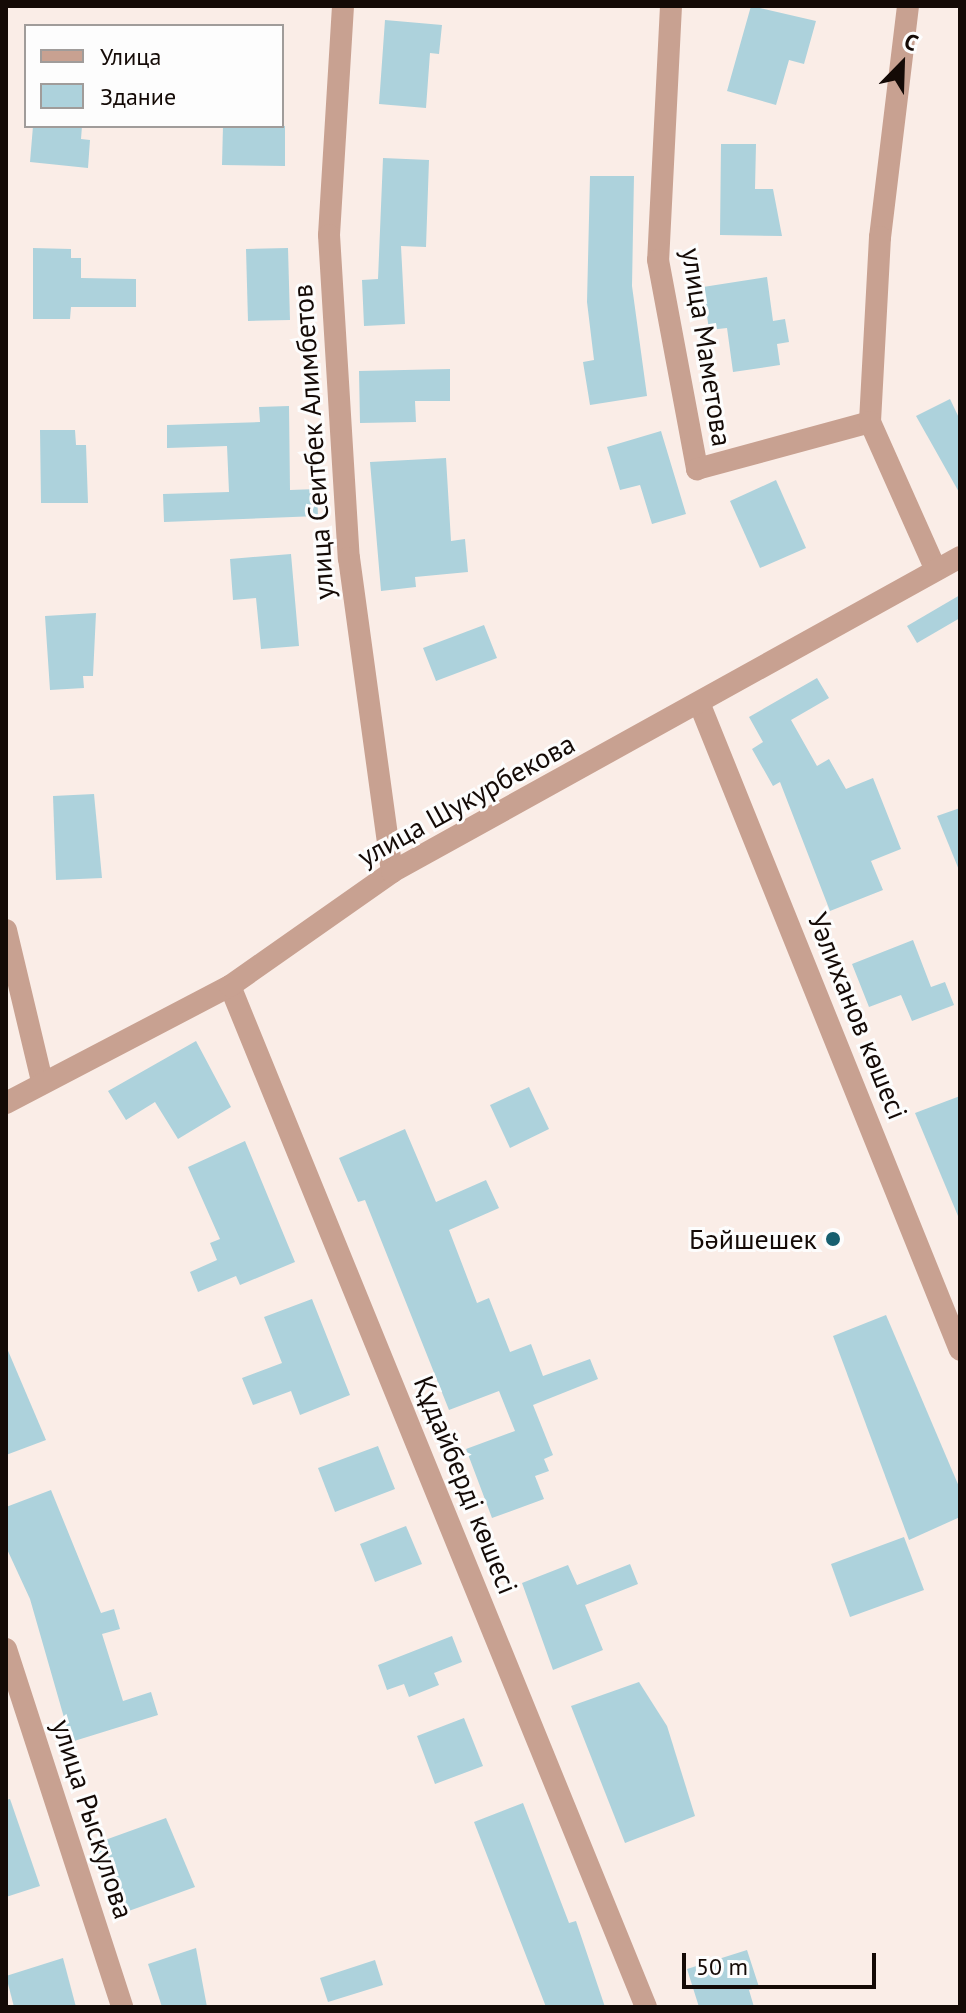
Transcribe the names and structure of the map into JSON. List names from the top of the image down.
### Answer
{
  "streets": {
    "street": [
      "улица Маметова",
      "улица Сеитбек Алимбетов",
      "улица Шукурбекова",
      "Уәлиханов көшесі",
      "Құдайберді көшесі",
      "улица Рыскулова"
    ]
  },
  "crossings": [
    ["улица Сеитбек Алимбетов", "улица Шукурбекова"],
    ["улица Шукурбекова", "Уәлиханов көшесі"],
    ["улица Шукурбекова", "Құдайберді көшесі"]
  ],
  "places": ["Бәйшешек"],
  "legend": ["Улица", "Здание"],
  "scale_bar": "50 m",
  "north": "top right"
}
